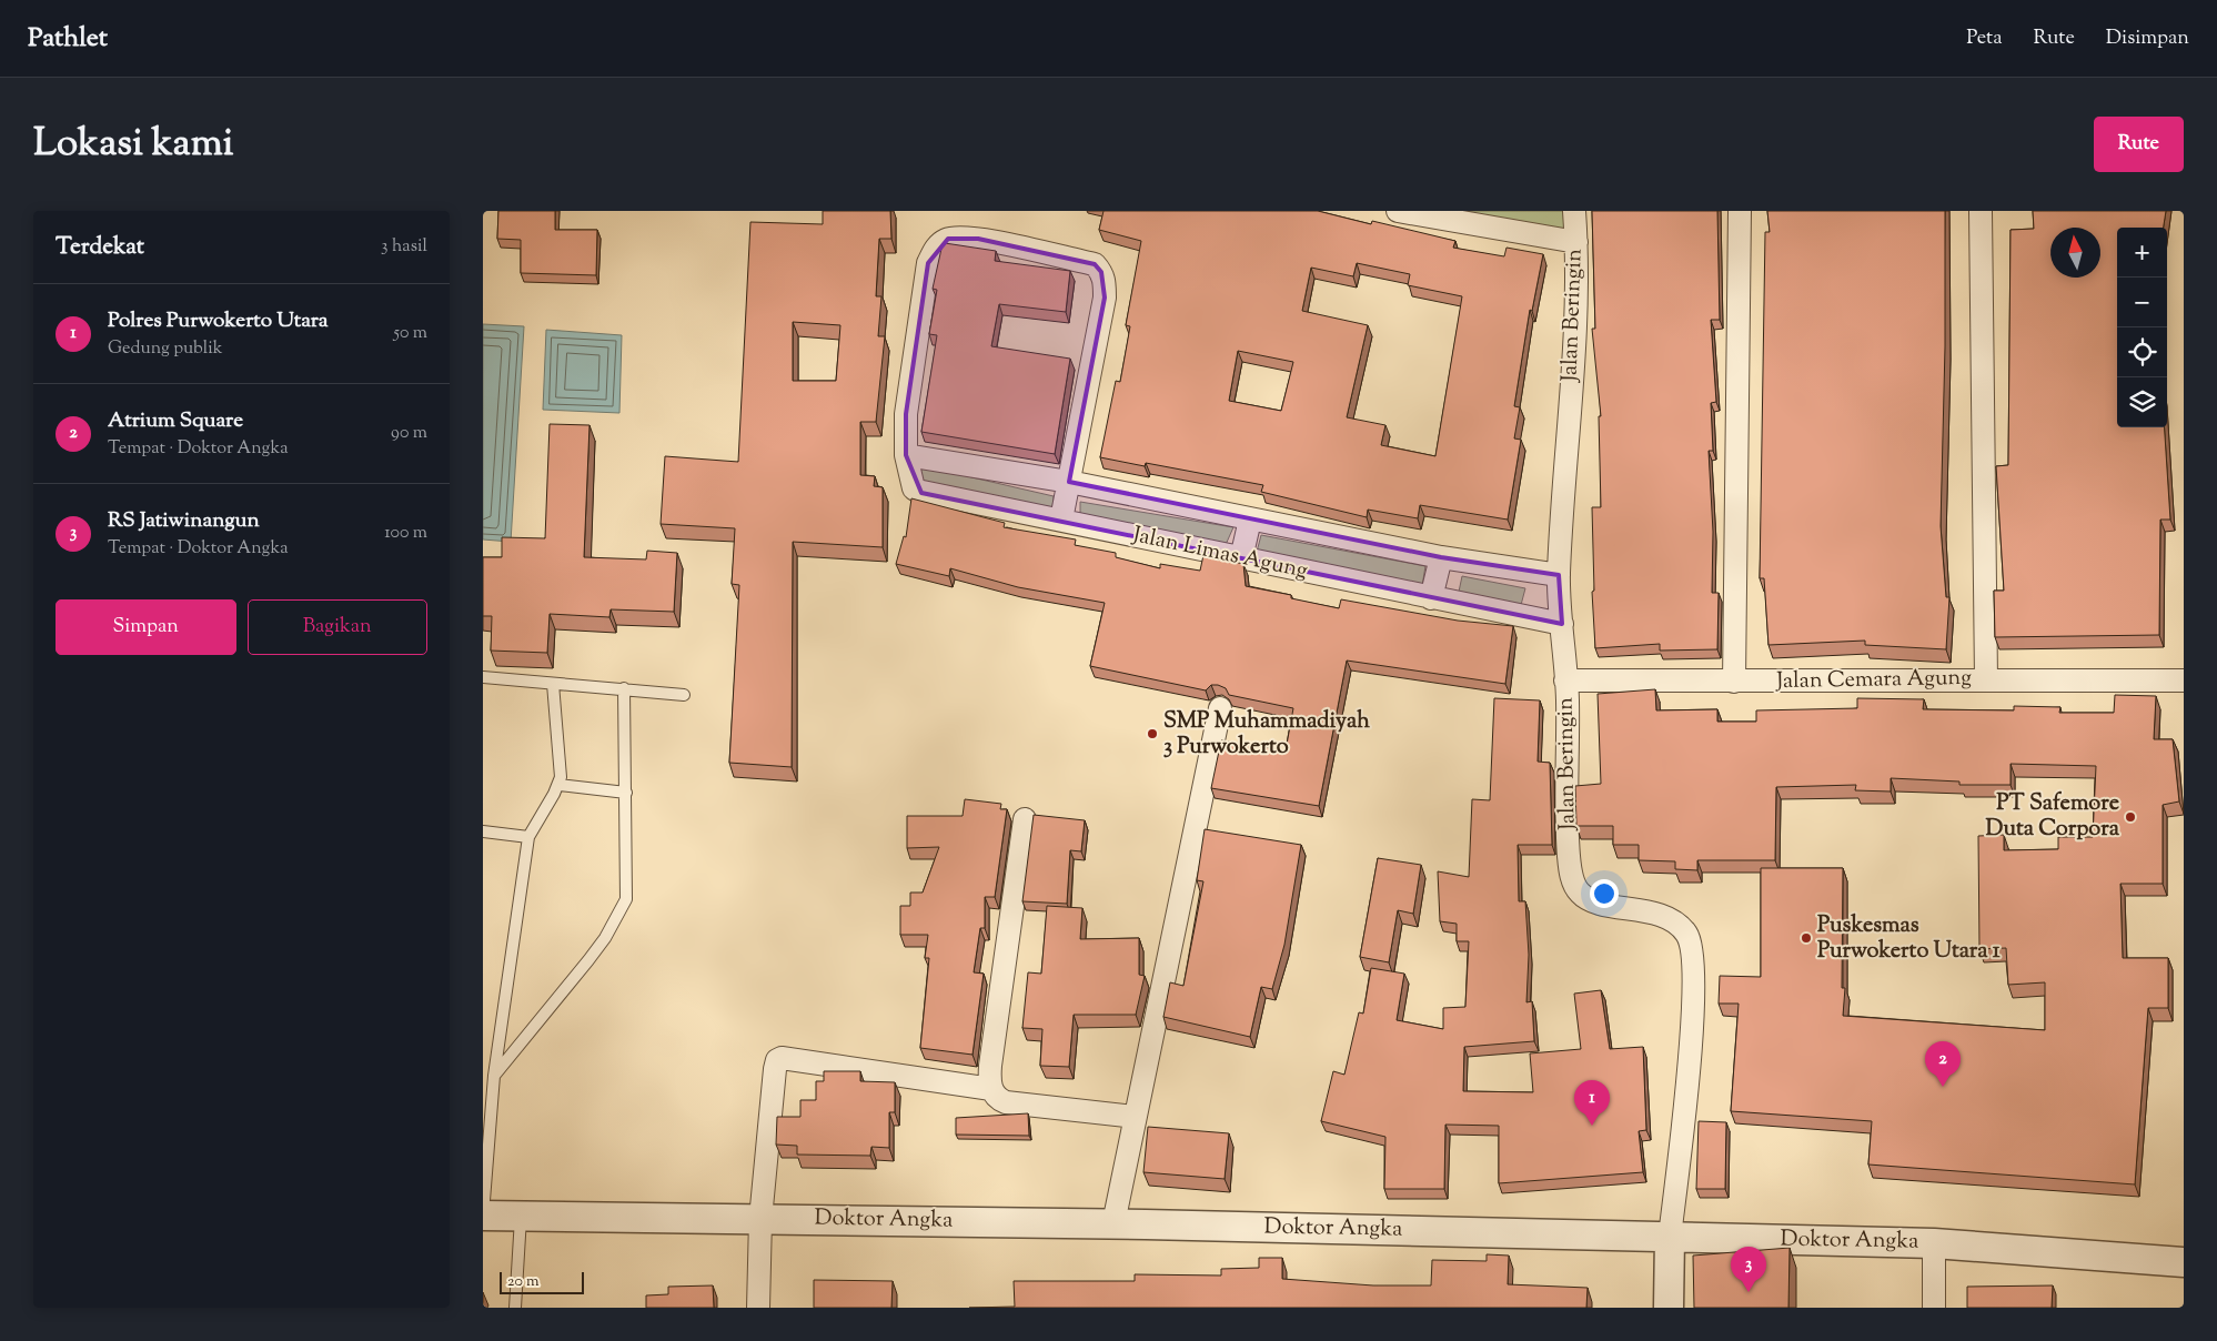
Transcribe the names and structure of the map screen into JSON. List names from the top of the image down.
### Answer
{
  "streets": {
    "street": [
      "Jalan Beringin",
      "Jalan Limas Agung",
      "Jalan Cemara Agung",
      "Doktor Angka"
    ]
  },
  "crossings": [
    ["Jalan Beringin", "Jalan Limas Agung"],
    ["Jalan Beringin", "Jalan Cemara Agung"],
    ["Jalan Beringin", "Doktor Angka"]
  ],
  "places": ["SMP Muhammadiyah 3 Purwokerto", "PT Safemore Duta Corpora", "Puskesmas Purwokerto Utara 1"],
  "scale_bar": "20 m",
  "north": "top",
  "page": {
    "header": "Pathlet",
    "nav": ["Peta", "Rute", "Disimpan"],
    "title": "Lokasi kami",
    "buttons": [
      "Rute",
      ["Simpan", "Bagikan"]
    ],
    "heading": ["Terdekat", "3 hasil"],
    "map_buttons": ["+", "−"],
    "list": [
      {
        "mark": "1",
        "name": "Polres Purwokerto Utara",
        "note": "Gedung publik",
        "value": "50 m"
      },
      {
        "mark": "2",
        "name": "Atrium Square",
        "note": "Tempat · Doktor Angka",
        "value": "90 m"
      },
      {
        "mark": "3",
        "name": "RS Jatiwinangun",
        "note": "Tempat · Doktor Angka",
        "value": "100 m"
      }
    ],
    "pins": ["2", "1", "3"],
    "scale": "20 m"
  }
}
